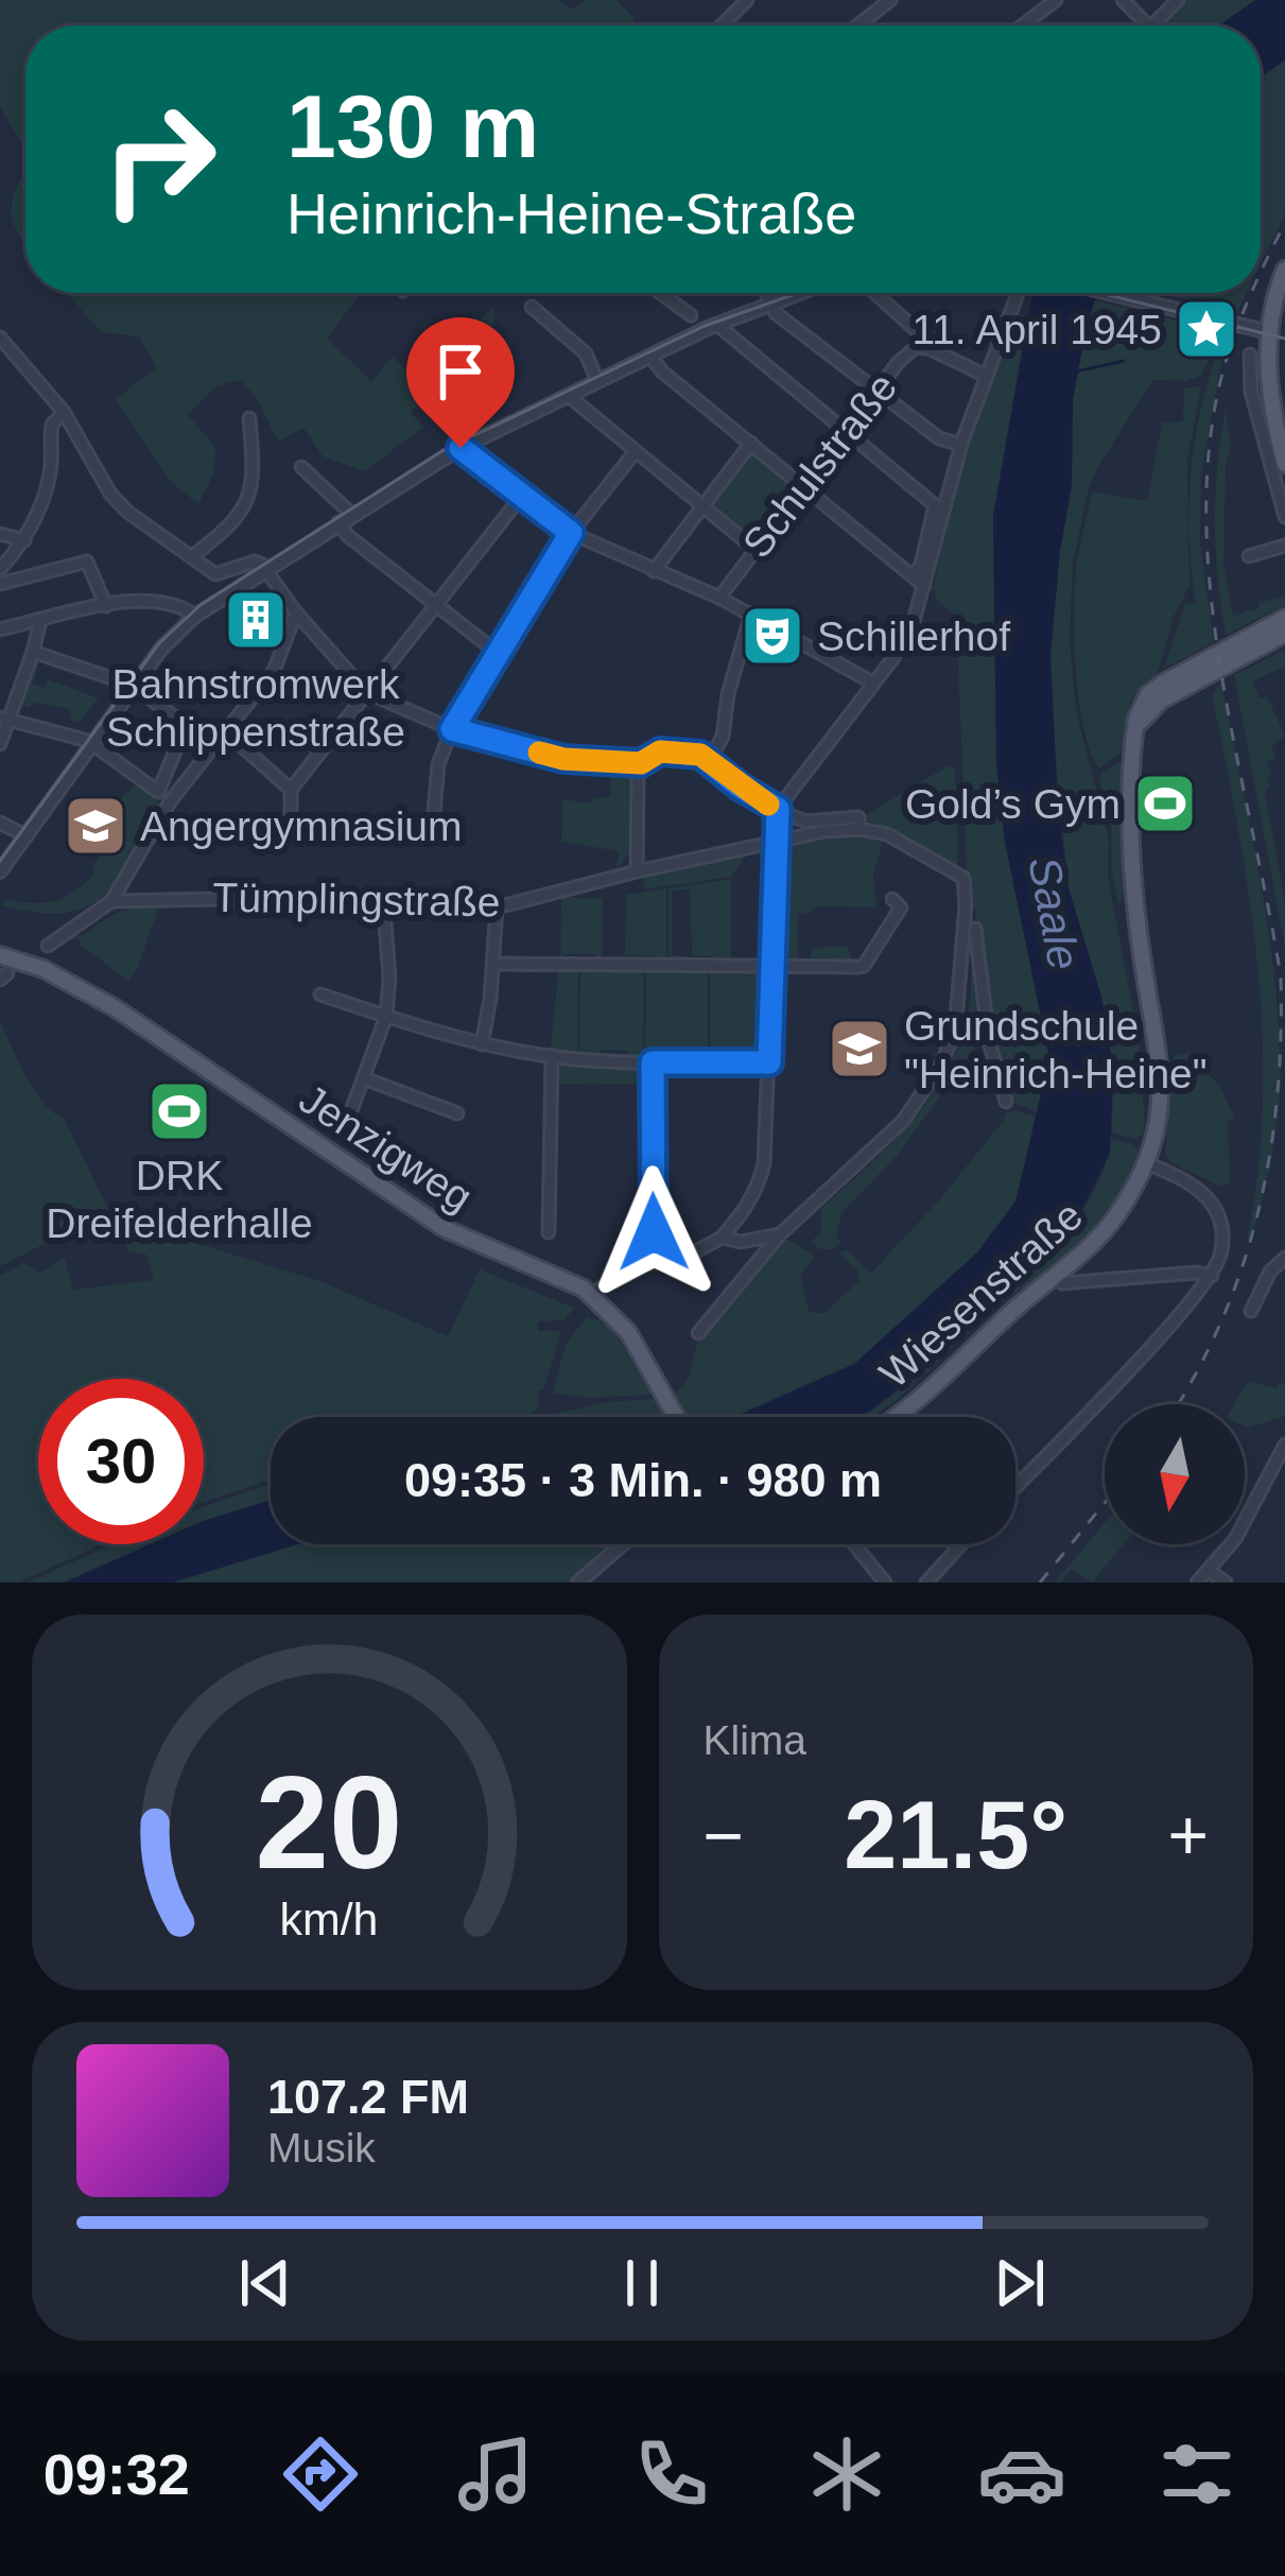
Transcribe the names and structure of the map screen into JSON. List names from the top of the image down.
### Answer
{
  "streets": {
    "main road": ["Jenzigweg", "Wiesenstraße"],
    "street": ["Schulstraße", "Tümplingstraße"]
  },
  "water": ["Saale"],
  "places": {
    "place": ["11. April 1945"],
    "building": ["Bahnstromwerk Schlippenstraße"],
    "theatre": ["Schillerhof"],
    "sports": ["Gold’s Gym", "DRK Dreifelderhalle"],
    "school or university": ["Angergymnasium", "Grundschule \"Heinrich-Heine\""]
  },
  "north": "bottom",
  "page": {
    "turn": ["130 m", "Heinrich-Heine-Straße"],
    "limit": "30",
    "trip": "09:35 · 3 Min. · 980 m",
    "tile": "Klima",
    "heat": ["−", "21.5°", "+"],
    "song": ["107.2 FM", "Musik"],
    "tabs": "09:32",
    "gauge": ["20", "km/h"]
  }
}
